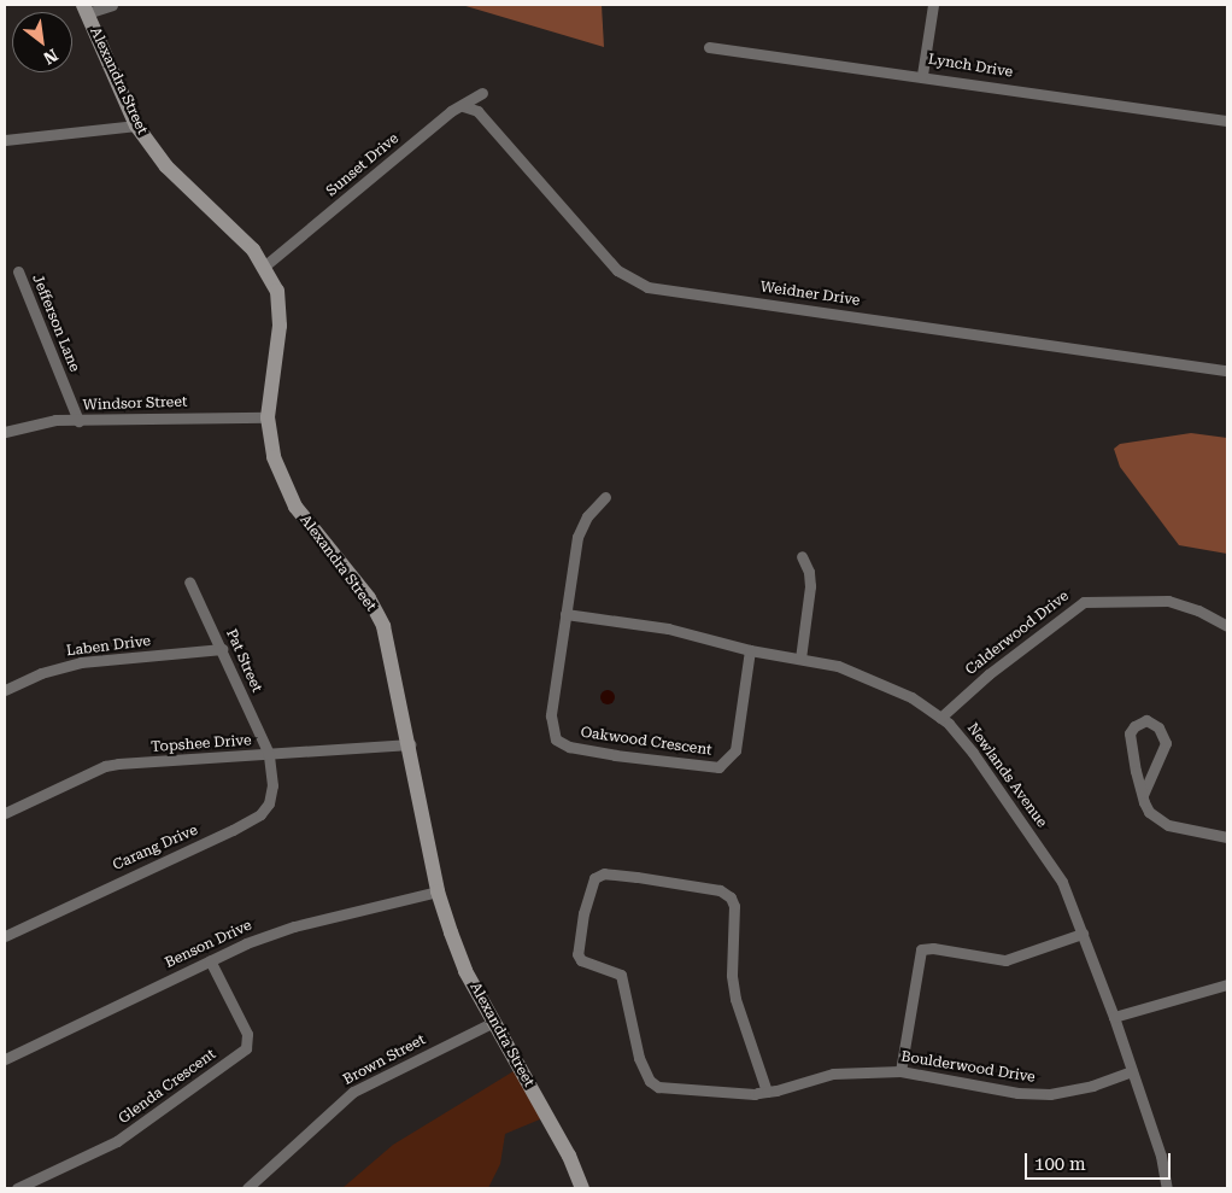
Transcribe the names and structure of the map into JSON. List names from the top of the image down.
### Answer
{
  "streets": {
    "main road": ["Alexandra Street"],
    "street": [
      "Lynch Drive",
      "Sunset Drive",
      "Weidner Drive",
      "Jefferson Lane",
      "Windsor Street",
      "Calderwood Drive",
      "Laben Drive",
      "Pat Street",
      "Oakwood Crescent",
      "Topshee Drive",
      "Newlands Avenue",
      "Carang Drive",
      "Benson Drive",
      "Brown Street",
      "Boulderwood Drive",
      "Glenda Crescent"
    ]
  },
  "crossings": [
    ["Alexandra Street", "Sunset Drive"],
    ["Alexandra Street", "Windsor Street"],
    ["Alexandra Street", "Topshee Drive"],
    ["Alexandra Street", "Benson Drive"],
    ["Alexandra Street", "Brown Street"],
    ["Sunset Drive", "Weidner Drive"],
    ["Jefferson Lane", "Windsor Street"],
    ["Calderwood Drive", "Newlands Avenue"],
    ["Laben Drive", "Pat Street"],
    ["Pat Street", "Topshee Drive"],
    ["Pat Street", "Carang Drive"],
    ["Oakwood Crescent", "Newlands Avenue"],
    ["Topshee Drive", "Carang Drive"],
    ["Newlands Avenue", "Boulderwood Drive"],
    ["Benson Drive", "Glenda Crescent"]
  ],
  "scale_bar": "100 m",
  "north": "bottom right"
}
